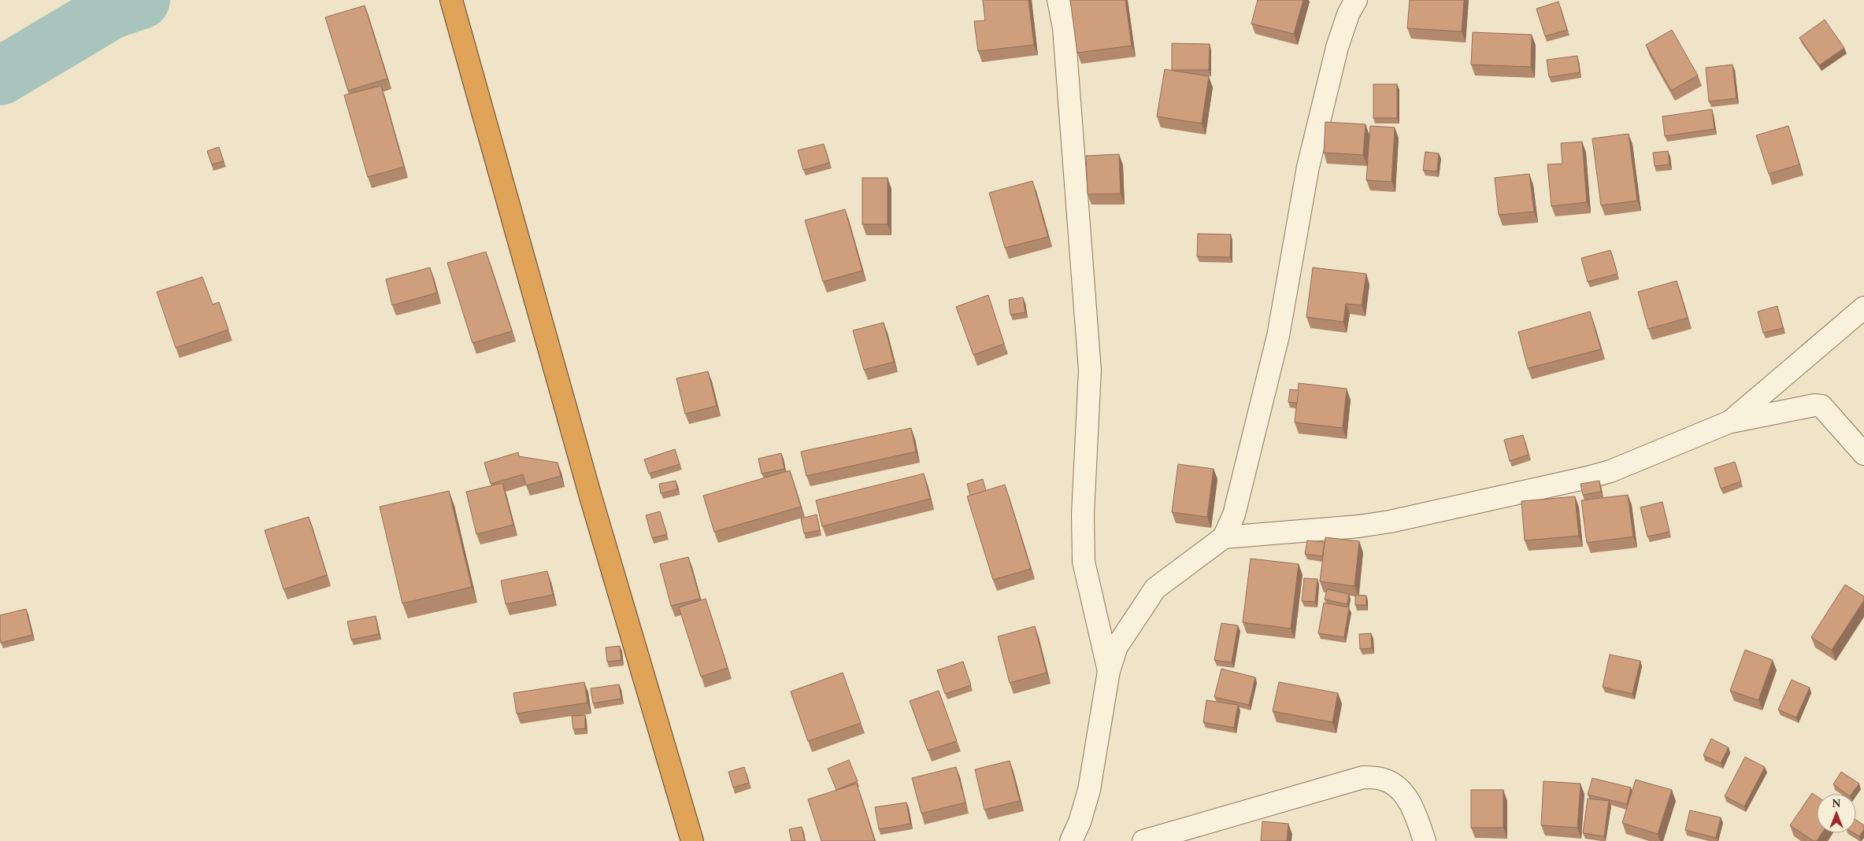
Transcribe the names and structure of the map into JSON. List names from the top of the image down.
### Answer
{
  "north": "top"
}
